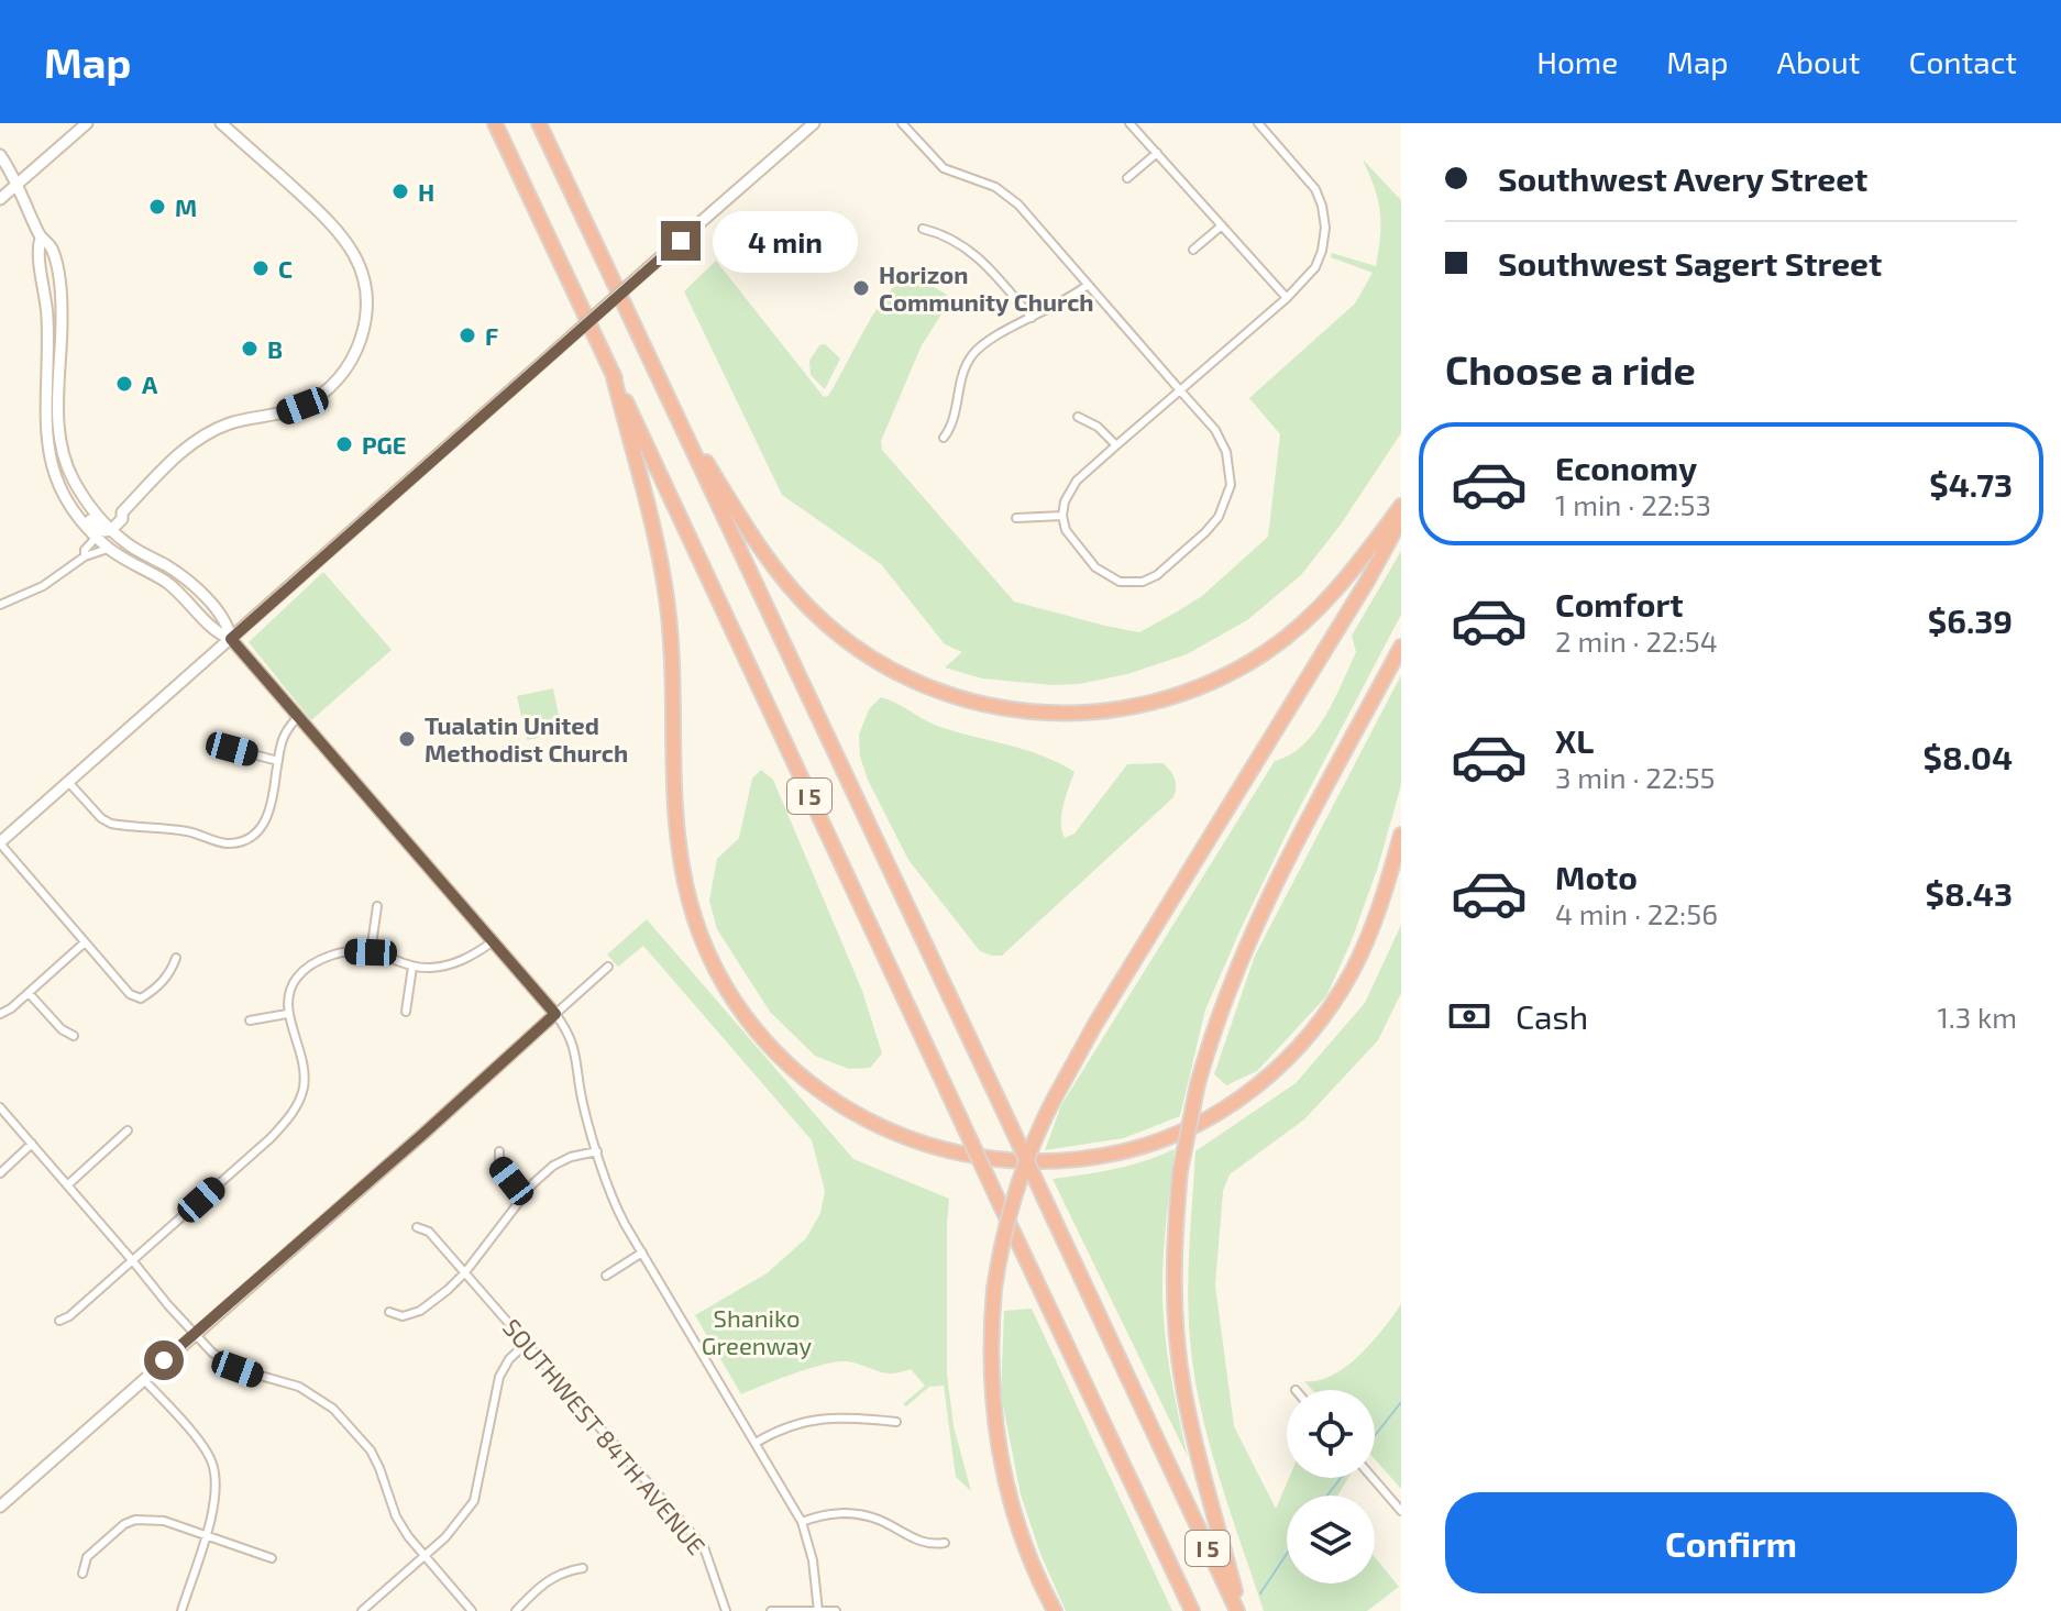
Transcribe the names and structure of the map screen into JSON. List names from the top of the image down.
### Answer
{
  "streets": {
    "highway": ["I 5"],
    "street": ["SOUTHWEST 84TH AVENUE"]
  },
  "parks": ["Shaniko Greenway"],
  "places": [
    "H",
    "M",
    "C",
    "Horizon Community Church",
    "F",
    "B",
    "A",
    "PGE",
    "Tualatin United Methodist Church"
  ],
  "page": {
    "header": "Map",
    "nav": [
      "Home",
      "Map",
      "About",
      "Contact"
    ],
    "banner": ["Southwest Avery Street", "Southwest Sagert Street"],
    "bubble": "4 min",
    "heading": "Choose a ride",
    "list": [
      {
        "name": "Economy",
        "note": "1 min · 22:53",
        "value": "$4.73"
      },
      {
        "name": "Comfort",
        "note": "2 min · 22:54",
        "value": "$6.39"
      },
      {
        "name": "XL",
        "note": "3 min · 22:55",
        "value": "$8.04"
      },
      {
        "name": "Moto",
        "note": "4 min · 22:56",
        "value": "$8.43"
      }
    ],
    "pay": ["Cash", "1.3 km"],
    "buttons": "Confirm"
  }
}
